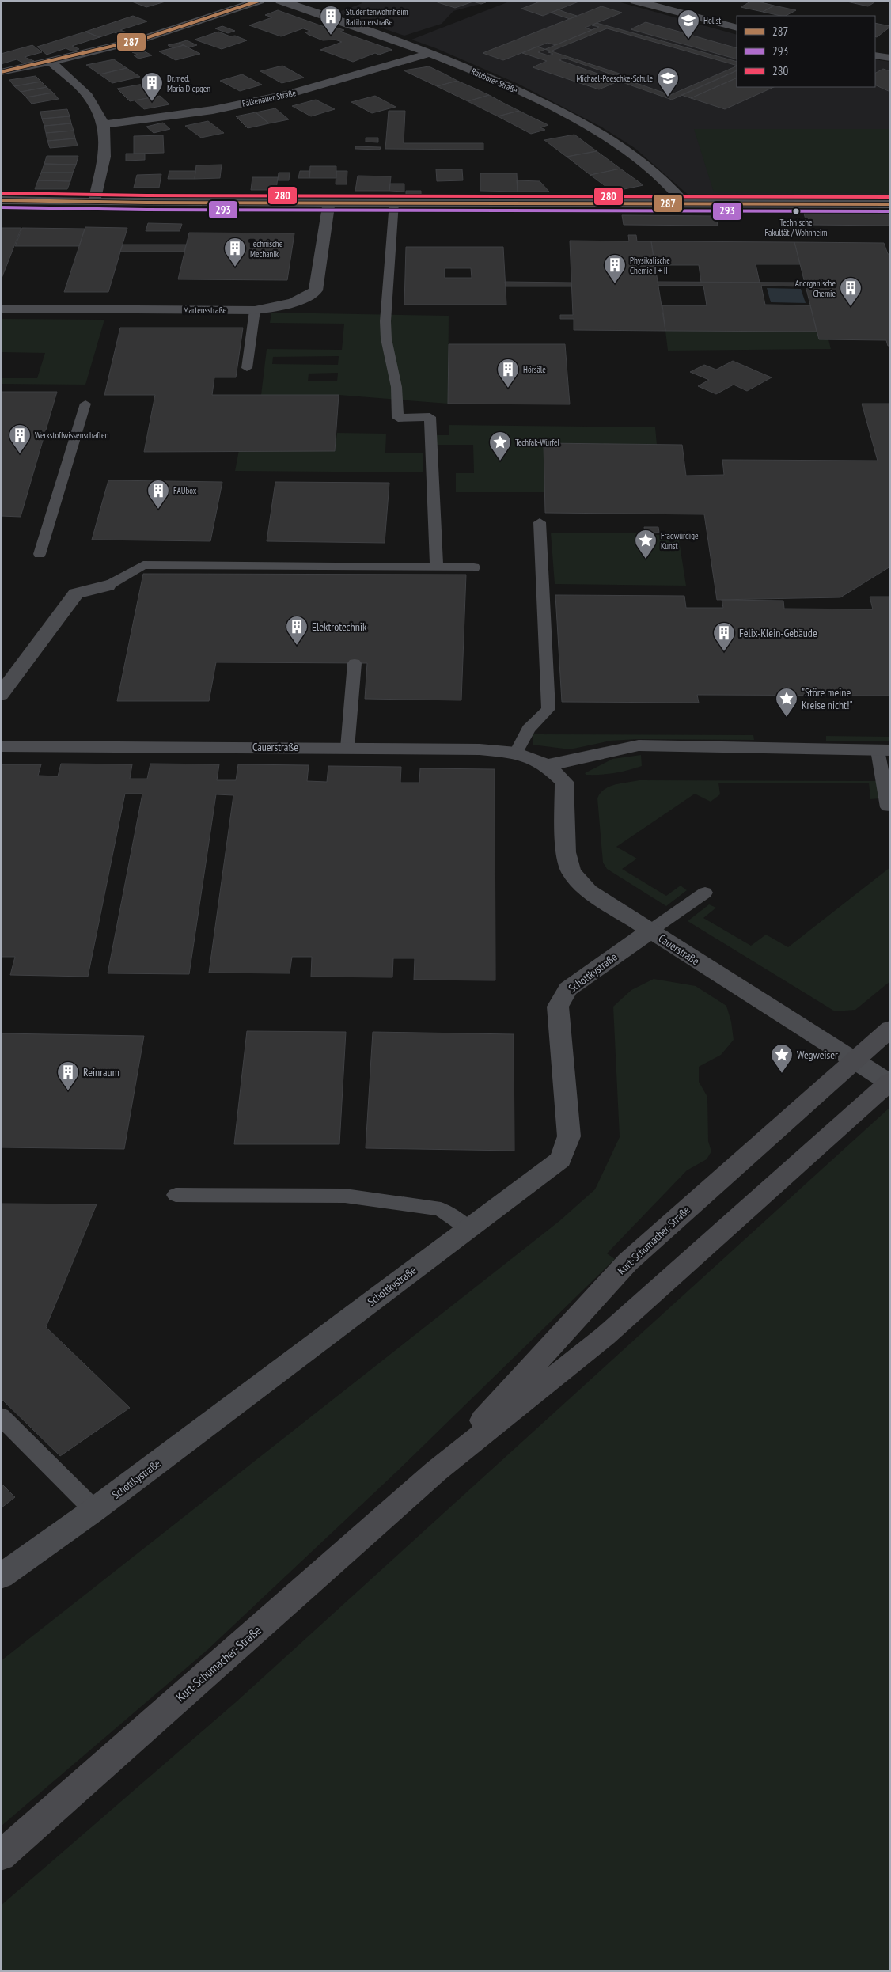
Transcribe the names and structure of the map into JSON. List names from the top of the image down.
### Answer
{
  "streets": {
    "main road": ["Kurt-Schumacher-Straße"],
    "street": [
      "Ratiborer Straße",
      "Falkenauer Straße",
      "Martensstraße",
      "Cauerstraße",
      "Schottkystraße"
    ]
  },
  "crossings": [
    ["Ratiborer Straße", "Falkenauer Straße"],
    ["Cauerstraße", "Schottkystraße"],
    ["Cauerstraße", "Kurt-Schumacher-Straße"]
  ],
  "places": {
    "building": [
      "Studentenwohnheim Ratiborerstraße",
      "Dr.med. Maria Diepgen",
      "Technische Mechanik",
      "Physikalische Chemie I + II",
      "Anorganische Chemie",
      "Hörsäle",
      "Werkstoffwissenschaften",
      "FAUbox",
      "Elektrotechnik",
      "Felix-Klein-Gebäude",
      "Reinraum"
    ],
    "school or university": ["Holist", "Michael-Poeschke-Schule"],
    "other": ["Technische Fakultät / Wohnheim"],
    "place": [
      "Techfak-Würfel",
      "Fragwürdige Kunst",
      "\"Störe meine Kreise nicht!\"",
      "Wegweiser"
    ]
  },
  "lines": ["transit line 287", "transit line 280", "transit line 293"],
  "legend": ["287", "293", "280"]
}
